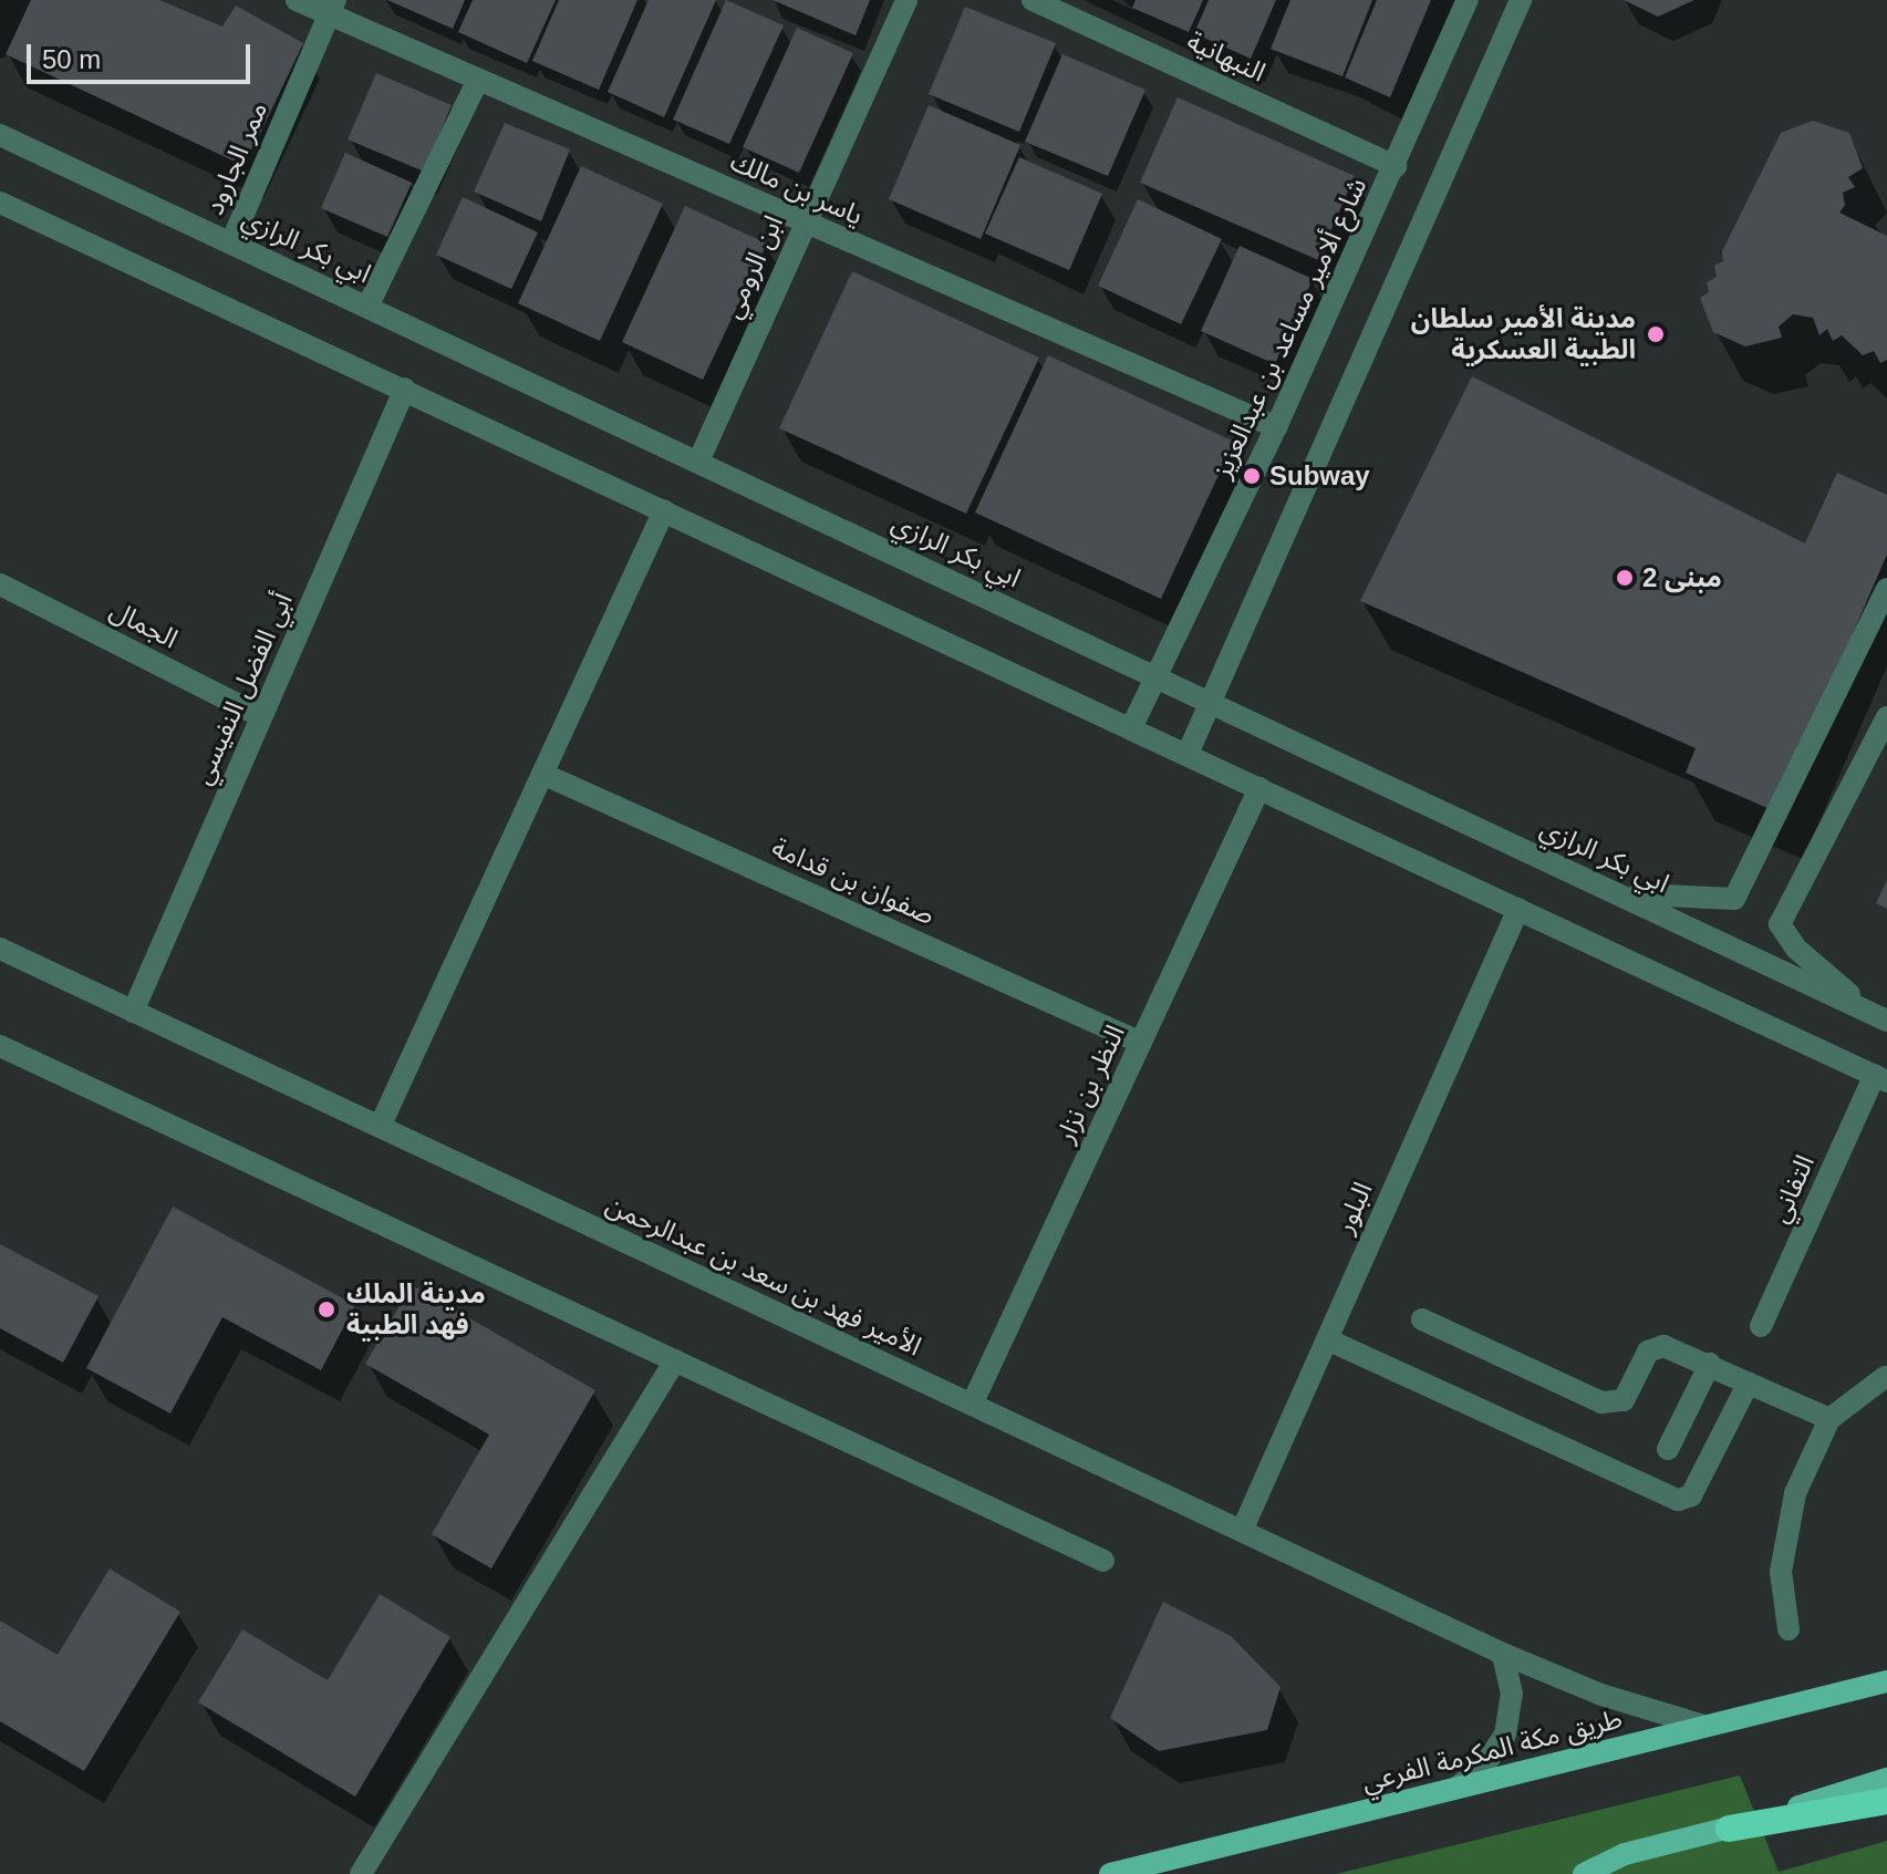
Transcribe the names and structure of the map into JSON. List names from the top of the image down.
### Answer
{
  "streets": {
    "main road": ["طريق مكة المكرمة الفرعي"],
    "street": [
      "النبهانية",
      "ممر الجارود",
      "ياسر بن مالك",
      "ابي بكر الرازي",
      "ابن الرومي",
      "شارع ألامير مساعد بن عبدالعزيز",
      "الجمال",
      "أبي الفضل النفيسي",
      "صفوان بن قدامة",
      "النظر بن نزار",
      "التفاني",
      "البلور",
      "الأمير فهد بن سعد بن عبدالرحمن"
    ]
  },
  "crossings": [
    ["النبهانية", "شارع ألامير مساعد بن عبدالعزيز"],
    ["ممر الجارود", "ياسر بن مالك"],
    ["ممر الجارود", "ابي بكر الرازي"],
    ["ياسر بن مالك", "ابن الرومي"],
    ["ياسر بن مالك", "شارع ألامير مساعد بن عبدالعزيز"],
    ["ابي بكر الرازي", "ابن الرومي"],
    ["ابي بكر الرازي", "شارع ألامير مساعد بن عبدالعزيز"],
    ["الجمال", "أبي الفضل النفيسي"],
    ["أبي الفضل النفيسي", "الأمير فهد بن سعد بن عبدالرحمن"],
    ["صفوان بن قدامة", "النظر بن نزار"],
    ["النظر بن نزار", "الأمير فهد بن سعد بن عبدالرحمن"],
    ["البلور", "الأمير فهد بن سعد بن عبدالرحمن"],
    ["الأمير فهد بن سعد بن عبدالرحمن", "طريق مكة المكرمة الفرعي"]
  ],
  "places": [
    "مدينة الأمير سلطان الطبية العسكرية",
    "Subway",
    "مبنى 2",
    "مدينة الملك فهد الطبية"
  ],
  "scale_bar": "50 m"
}
